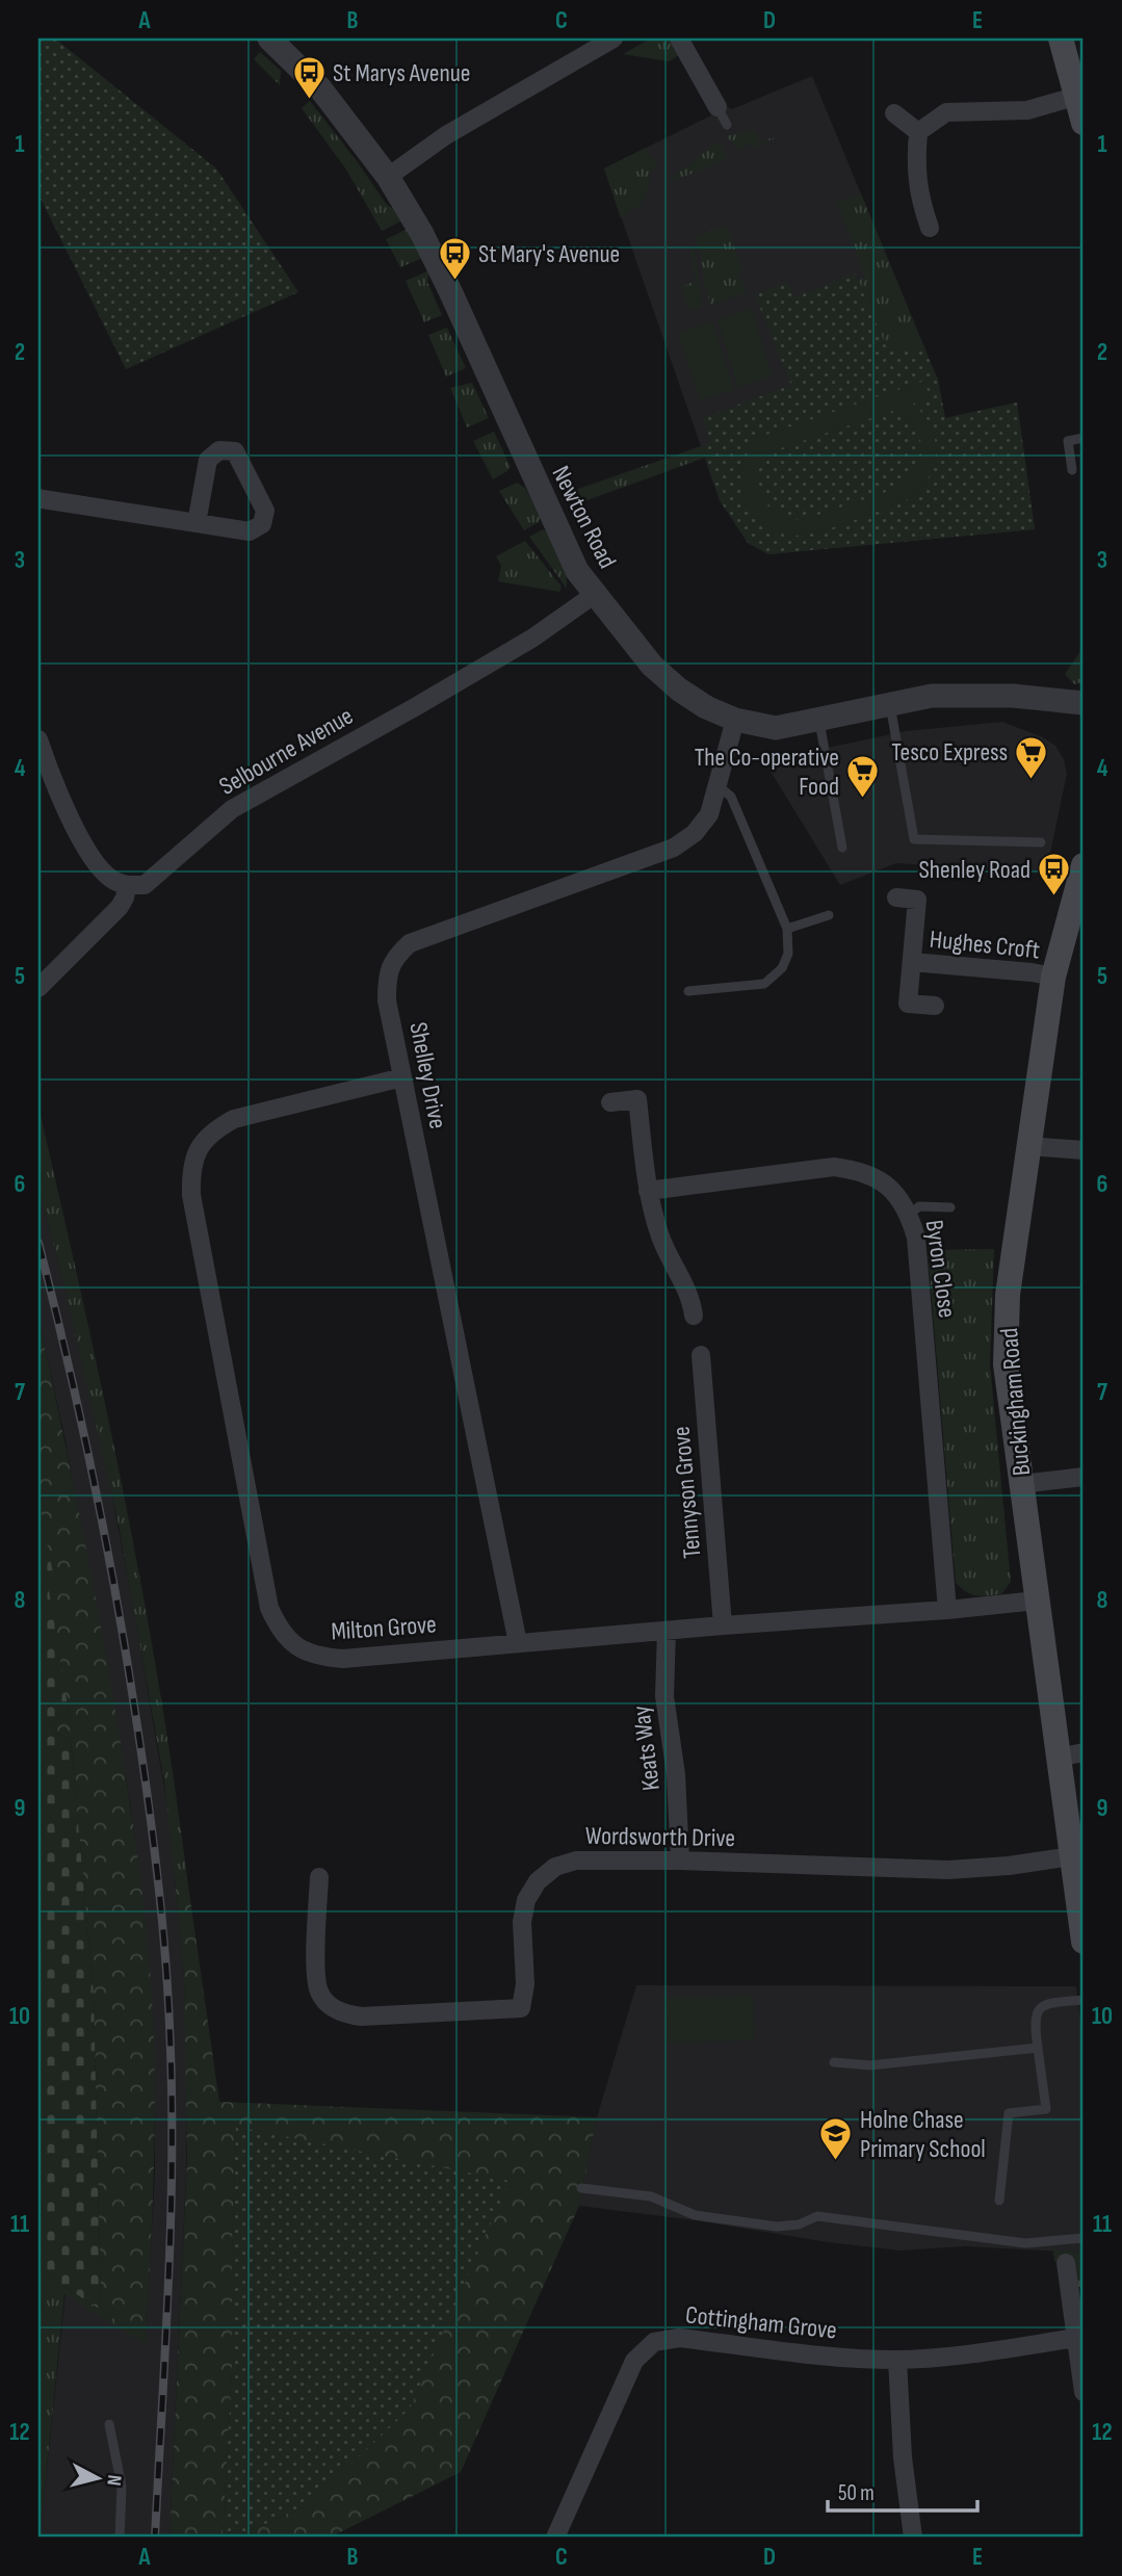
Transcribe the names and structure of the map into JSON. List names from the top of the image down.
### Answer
{
  "streets": {
    "main road": ["Buckingham Road"],
    "street": [
      "Newton Road",
      "Selbourne Avenue",
      "Hughes Croft",
      "Shelley Drive",
      "Byron Close",
      "Tennyson Grove",
      "Milton Grove",
      "Keats Way",
      "Wordsworth Drive",
      "Cottingham Grove"
    ]
  },
  "crossings": [
    ["Newton Road", "Selbourne Avenue"],
    ["Newton Road", "Shelley Drive"],
    ["Hughes Croft", "Buckingham Road"],
    ["Shelley Drive", "Milton Grove"],
    ["Byron Close", "Milton Grove"],
    ["Buckingham Road", "Milton Grove"],
    ["Buckingham Road", "Wordsworth Drive"],
    ["Tennyson Grove", "Milton Grove"],
    ["Milton Grove", "Keats Way"],
    ["Keats Way", "Wordsworth Drive"]
  ],
  "places": {
    "bus stop": ["St Marys Avenue", "St Mary's Avenue", "Shenley Road"],
    "supermarket": ["Tesco Express", "The Co-operative Food"],
    "school or university": ["Holne Chase Primary School"]
  },
  "scale_bar": "50 m",
  "north": "right",
  "grid": {
    "columns": [
      "A",
      "B",
      "C",
      "D",
      "E"
    ],
    "rows": [
      "1",
      "2",
      "3",
      "4",
      "5",
      "6",
      "7",
      "8",
      "9",
      "10",
      "11",
      "12"
    ]
  }
}
